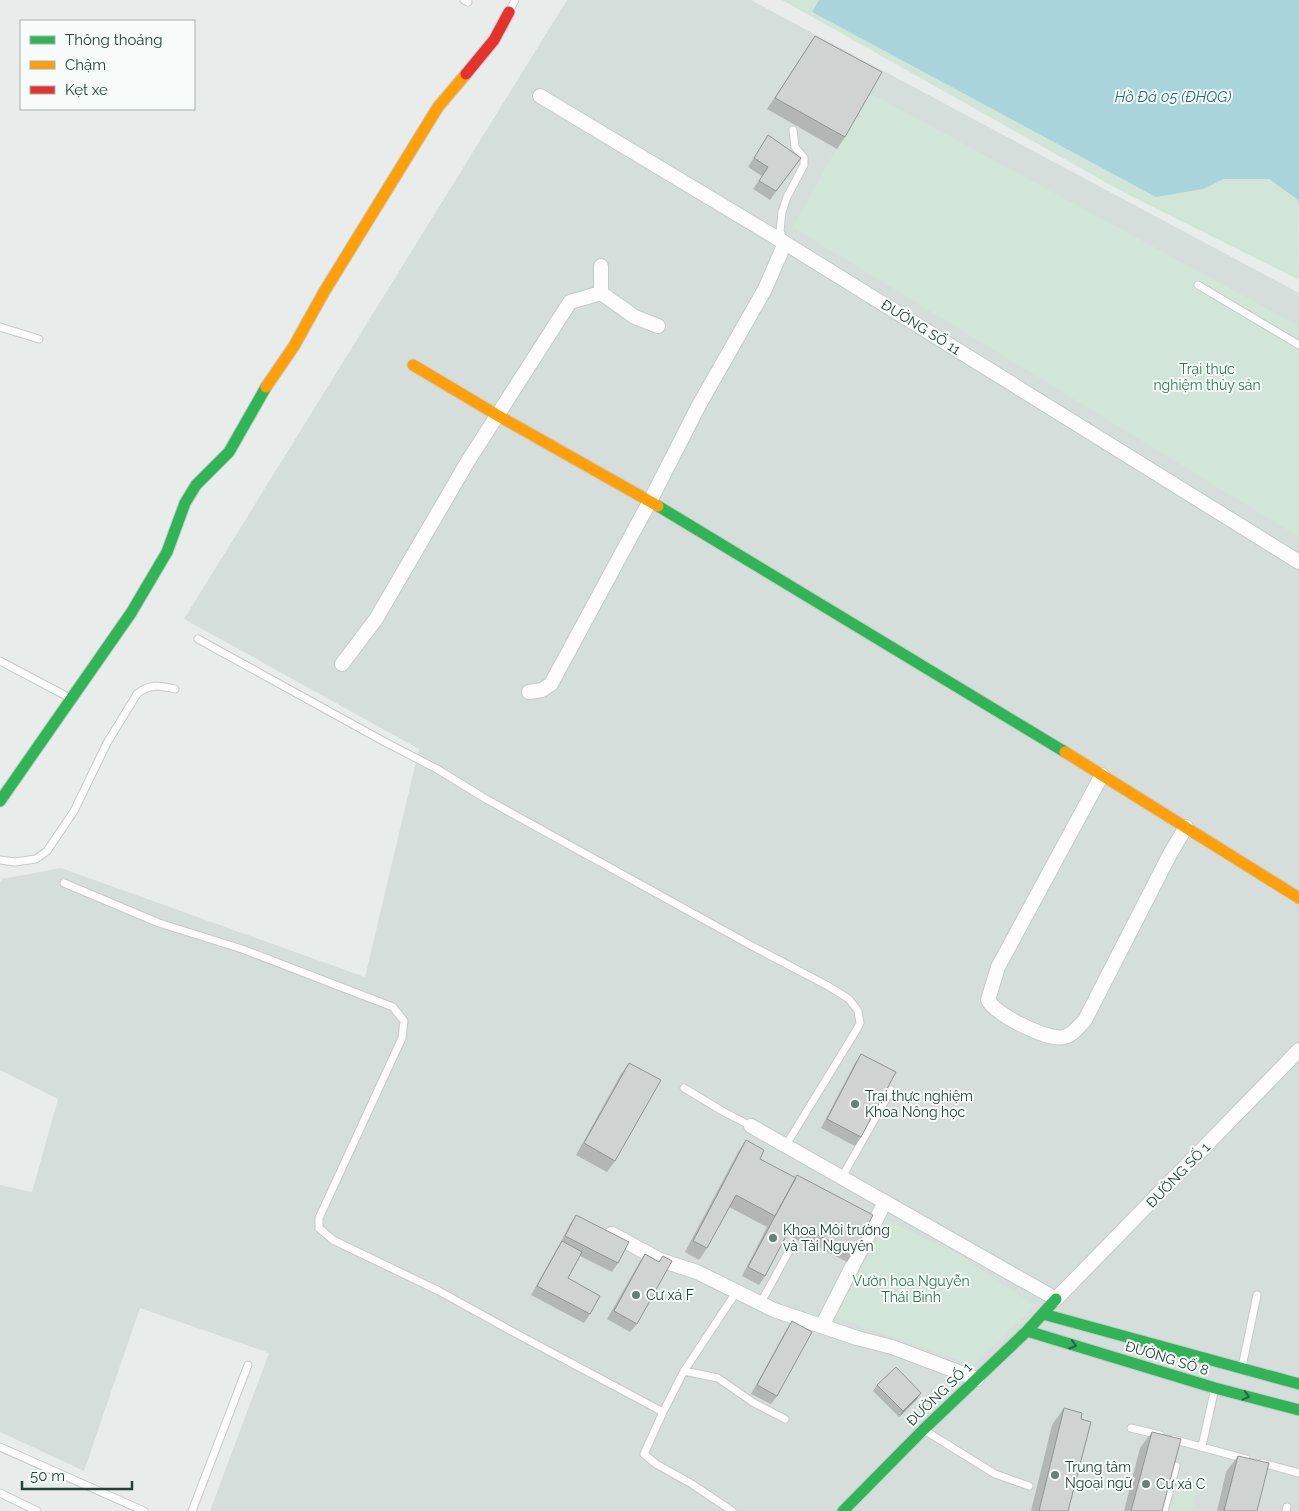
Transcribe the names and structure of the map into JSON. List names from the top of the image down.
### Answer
{
  "streets": {
    "street": ["ĐƯỜNG SỐ 11", "ĐƯỜNG SỐ 1", "ĐƯỜNG SỐ 8"]
  },
  "crossings": [
    ["ĐƯỜNG SỐ 1", "ĐƯỜNG SỐ 8"]
  ],
  "water": ["Hồ Đá 05 (ĐHQG)"],
  "parks": ["Trại thực nghiệm thủy sản", "Vườn hoa Nguyễn Thái Bình"],
  "places": [
    "Trại thực nghiệm Khoa Nông học",
    "Khoa Môi trường và Tài Nguyên",
    "Cư xá F",
    "Trung tâm Ngoại ngữ",
    "Cư xá C"
  ],
  "legend": ["Thông thoáng", "Chậm", "Kẹt xe"],
  "scale_bar": "50 m"
}
